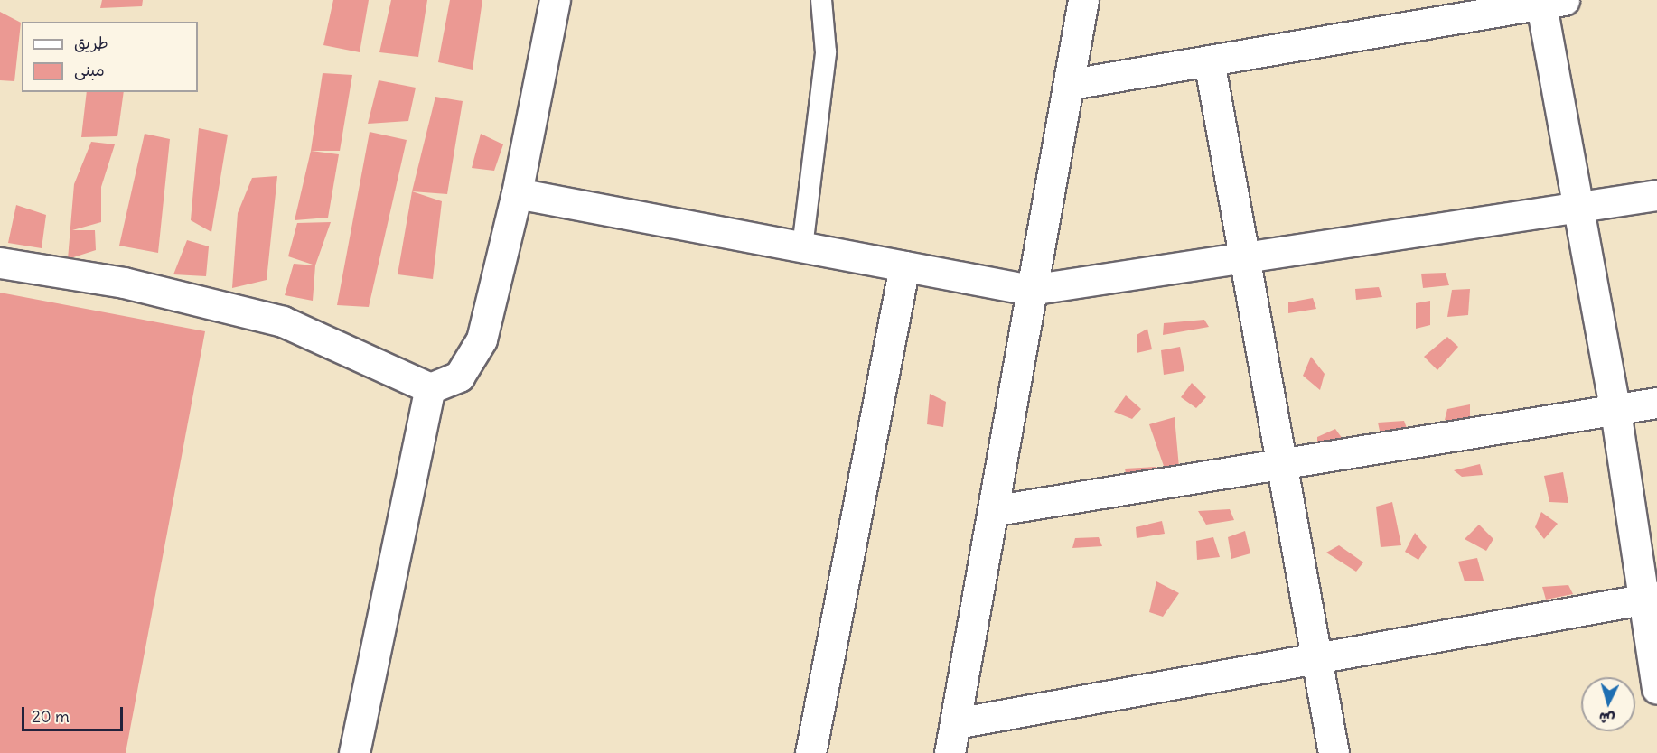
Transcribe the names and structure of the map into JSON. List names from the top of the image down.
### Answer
{
  "legend": ["طريق", "مبنى"],
  "scale_bar": "20 m",
  "north": "bottom"
}
